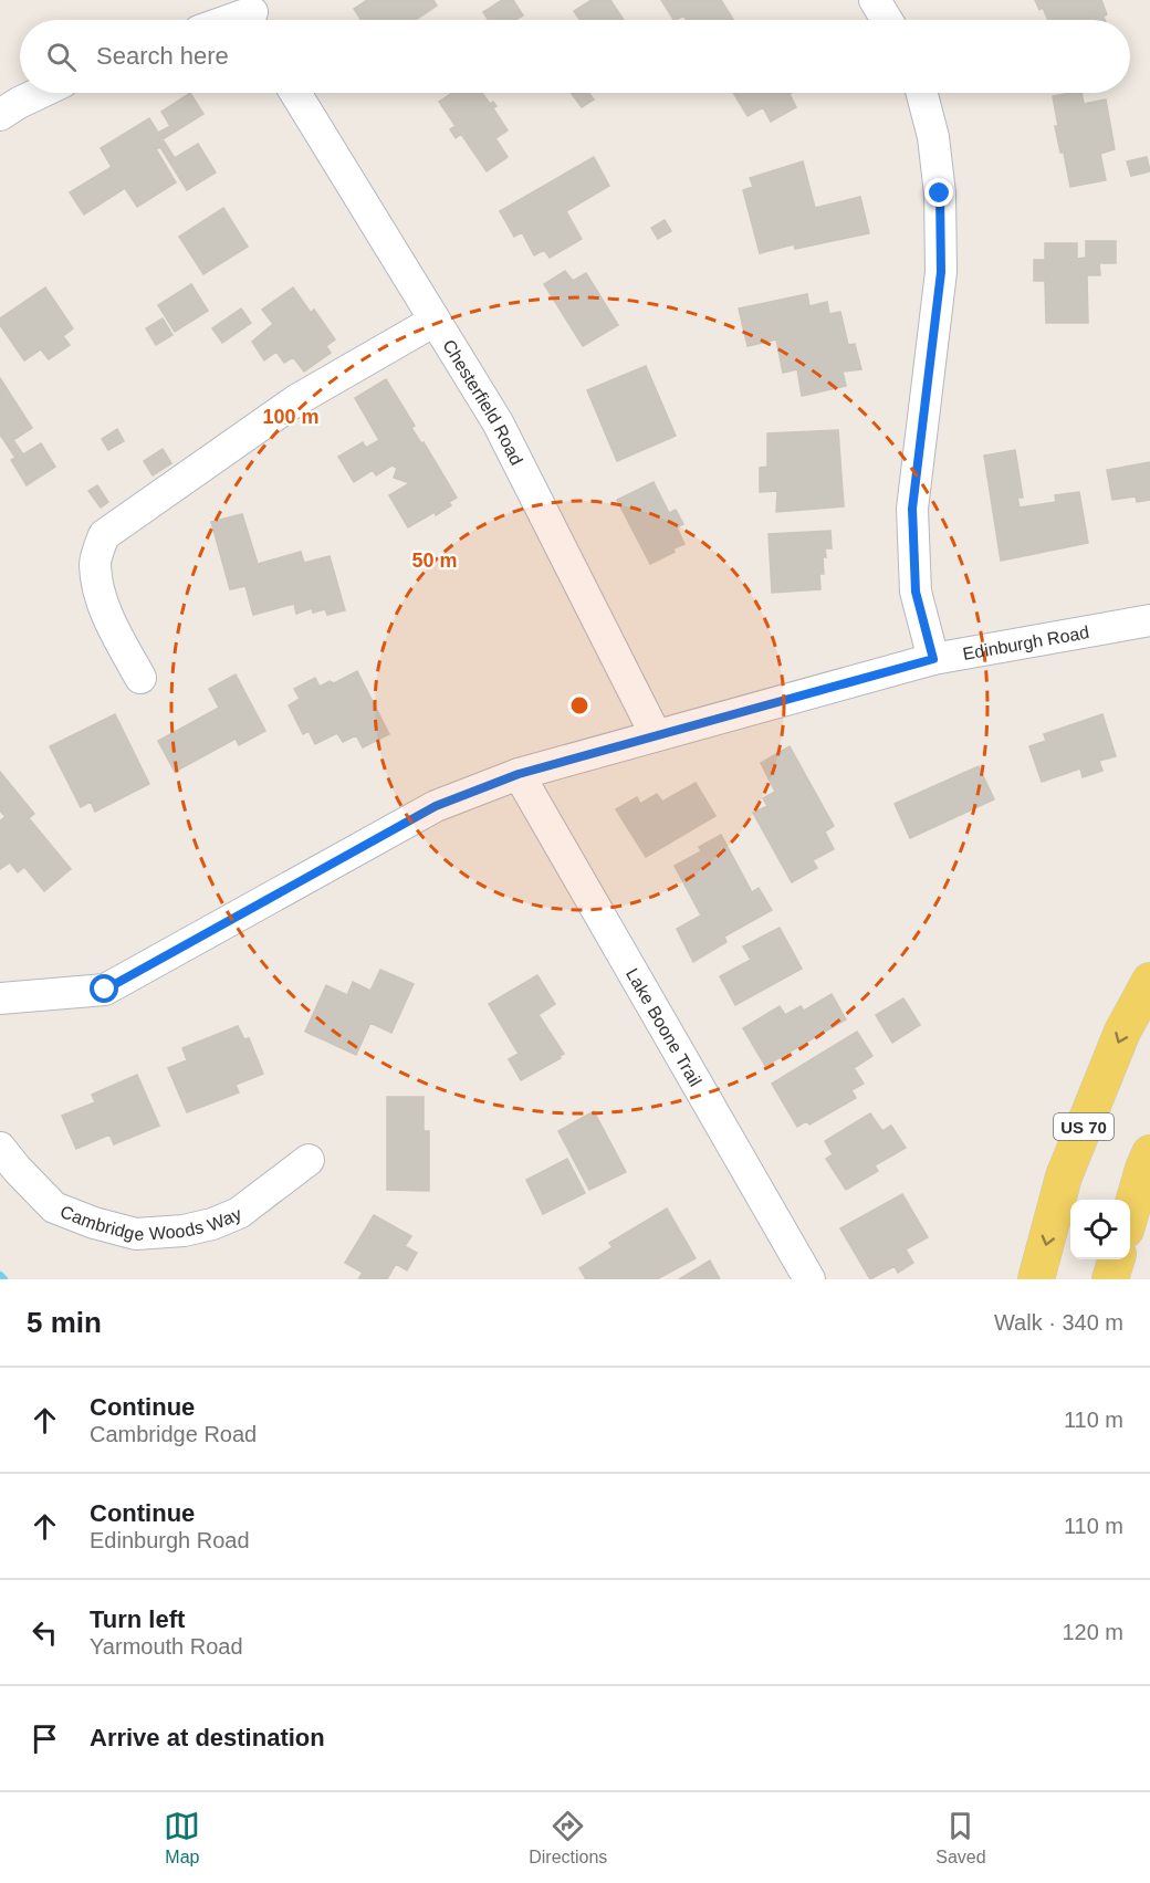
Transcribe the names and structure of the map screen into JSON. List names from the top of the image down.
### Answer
{
  "streets": {
    "main road": ["US 70"],
    "street": [
      "Chesterfield Road",
      "Edinburgh Road",
      "Lake Boone Trail",
      "Cambridge Woods Way"
    ]
  },
  "crossings": [
    ["Chesterfield Road", "Edinburgh Road"],
    ["Edinburgh Road", "Lake Boone Trail"]
  ],
  "page": {
    "search": "Search here",
    "heading": ["5 min", "Walk · 340 m"],
    "list": [
      ["Continue", "Cambridge Road", "110 m"],
      ["Continue", "Edinburgh Road", "110 m"],
      ["Turn left", "Yarmouth Road", "120 m"],
      "Arrive at destination"
    ],
    "nav": ["Map", "Directions", "Saved"]
  },
  "rings": ["100 m", "50 m"]
}
